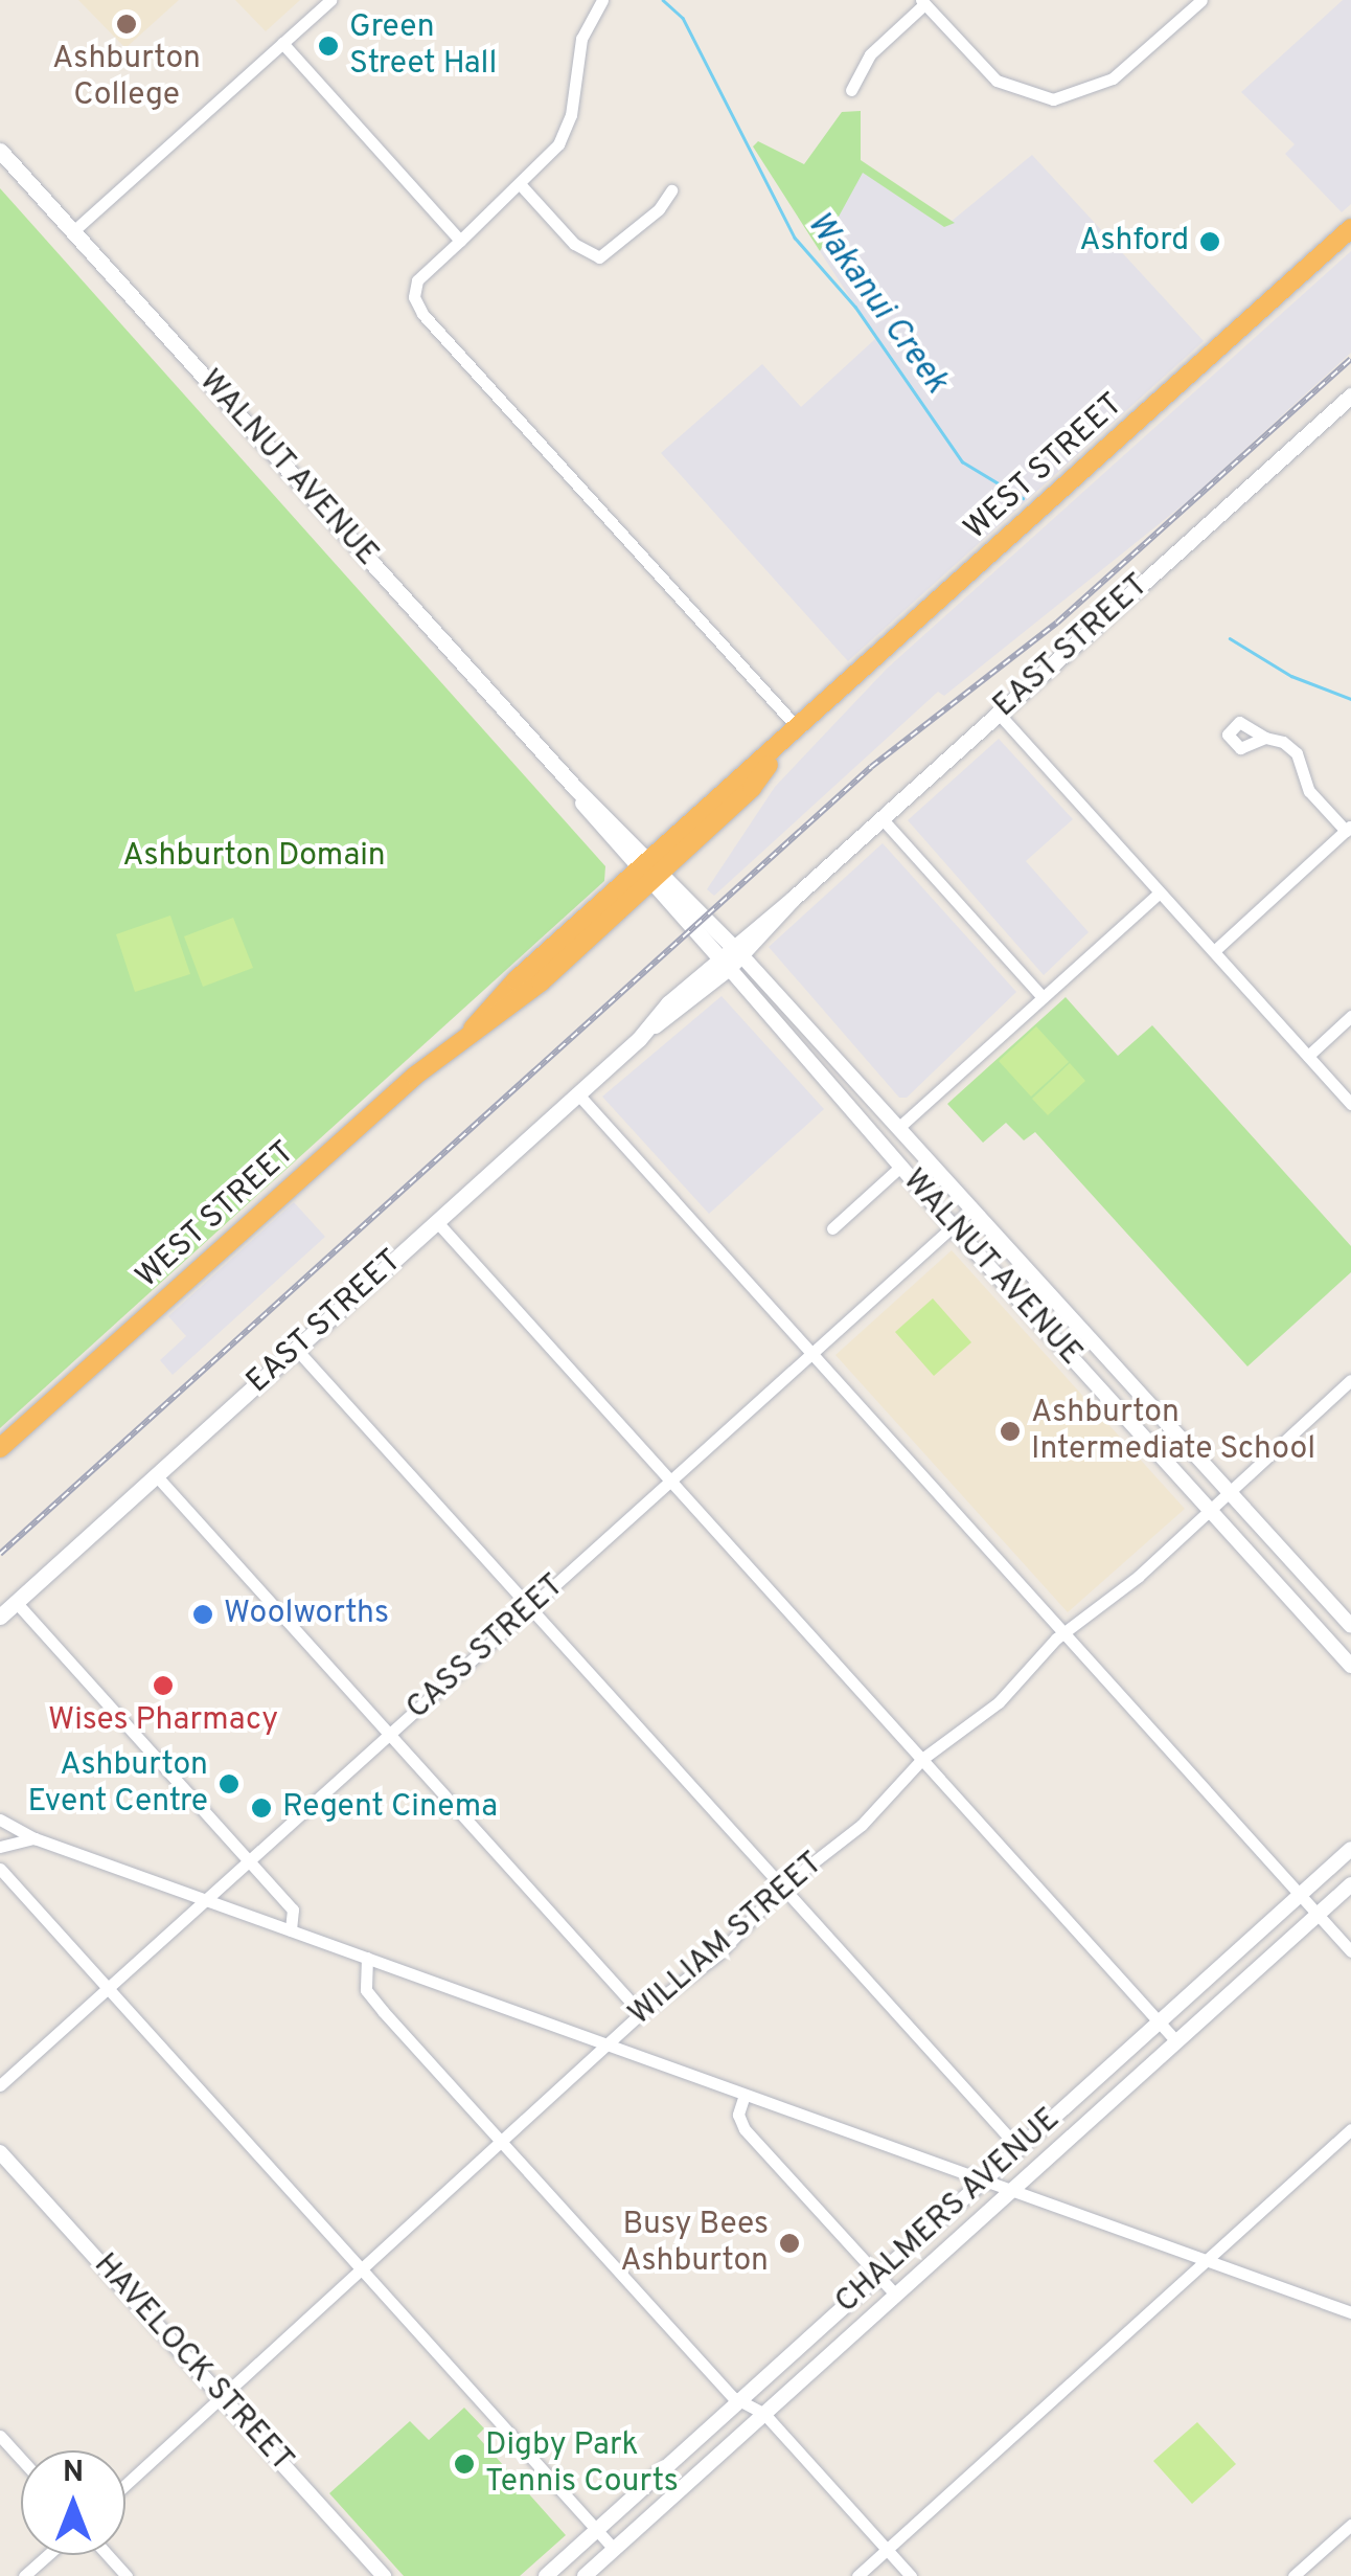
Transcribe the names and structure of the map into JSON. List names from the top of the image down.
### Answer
{
  "streets": {
    "highway": ["WEST STREET"],
    "main road": ["WALNUT AVENUE", "EAST STREET"],
    "street": [
      "CASS STREET",
      "WILLIAM STREET",
      "CHALMERS AVENUE",
      "HAVELOCK STREET"
    ]
  },
  "crossings": [
    ["WEST STREET", "WALNUT AVENUE"],
    ["WALNUT AVENUE", "EAST STREET"],
    ["WALNUT AVENUE", "CASS STREET"],
    ["WALNUT AVENUE", "WILLIAM STREET"],
    ["WILLIAM STREET", "HAVELOCK STREET"]
  ],
  "water": ["Wakanui Creek"],
  "parks": ["Ashburton Domain"],
  "places": [
    "Ashburton College",
    "Green Street Hall",
    "Ashford",
    "Ashburton Intermediate School",
    "Woolworths",
    "Wises Pharmacy",
    "Ashburton Event Centre",
    "Regent Cinema",
    "Busy Bees Ashburton",
    "Digby Park Tennis Courts"
  ],
  "north": "top"
}
